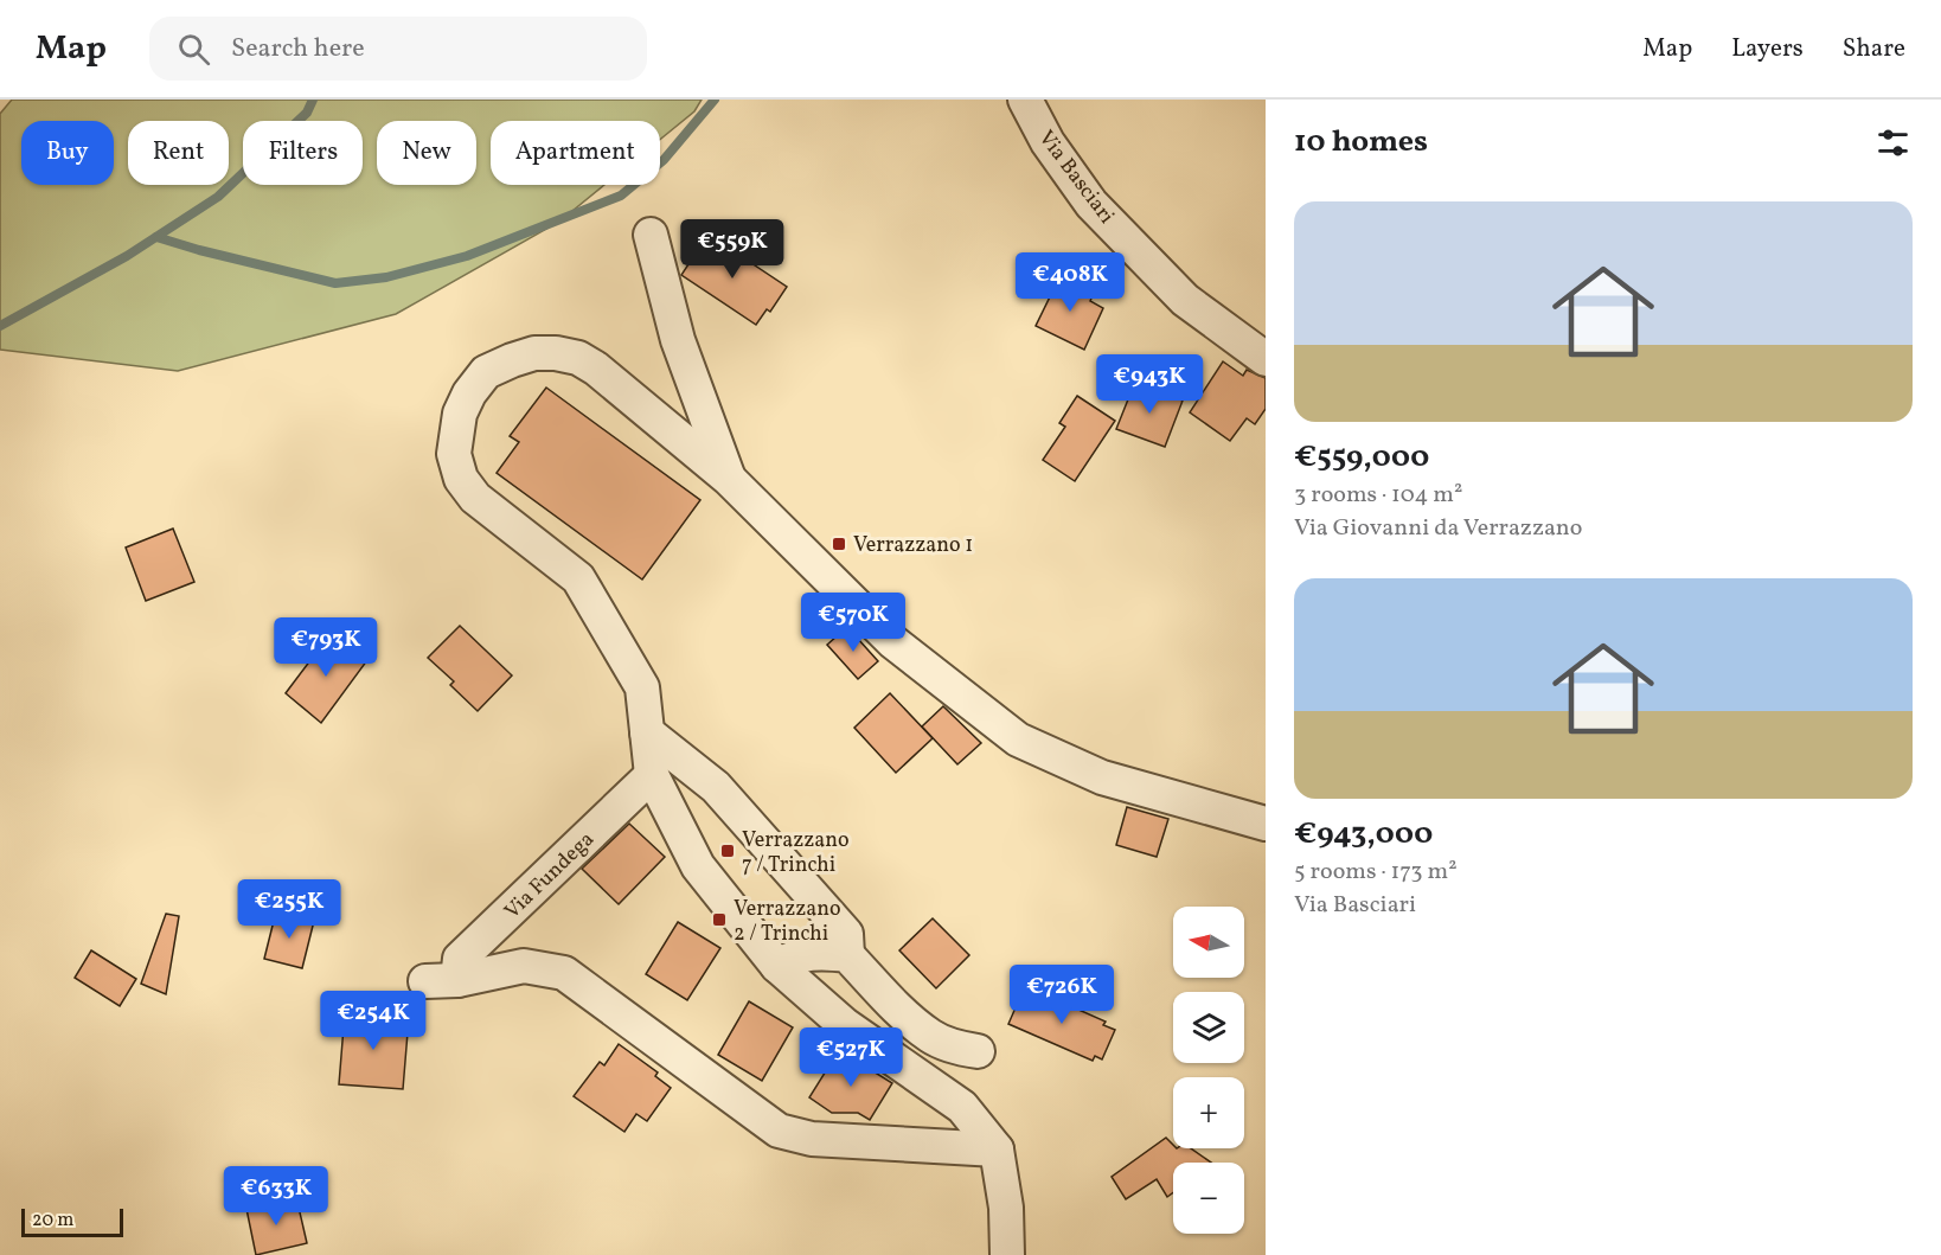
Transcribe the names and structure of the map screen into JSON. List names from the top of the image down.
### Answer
{
  "streets": {
    "street": ["Via Basciari", "Via Fundega"]
  },
  "places": {
    "transit": ["Verrazzano 1", "Verrazzano 7 / Trinchi", "Verrazzano 2 / Trinchi"]
  },
  "scale_bar": "20 m",
  "north": "left",
  "page": {
    "header": "Map",
    "search": "Search here",
    "nav": ["Map", "Layers", "Share"],
    "heading": "10 homes",
    "chip": [
      "Buy",
      "Rent",
      "Filters",
      "New",
      "Apartment"
    ],
    "list": [
      {
        "name": "€559,000",
        "note": "3 rooms · 104 m² · Via Giovanni da Verrazzano"
      },
      {
        "name": "€943,000",
        "note": "5 rooms · 173 m² · Via Basciari"
      }
    ],
    "price": [
      "€559K",
      "€408K",
      "€943K",
      "€570K",
      "€793K",
      "€255K",
      "€726K",
      "€254K",
      "€527K",
      "€633K"
    ],
    "map_buttons": ["+", "−"],
    "scale": "20 m"
  }
}
